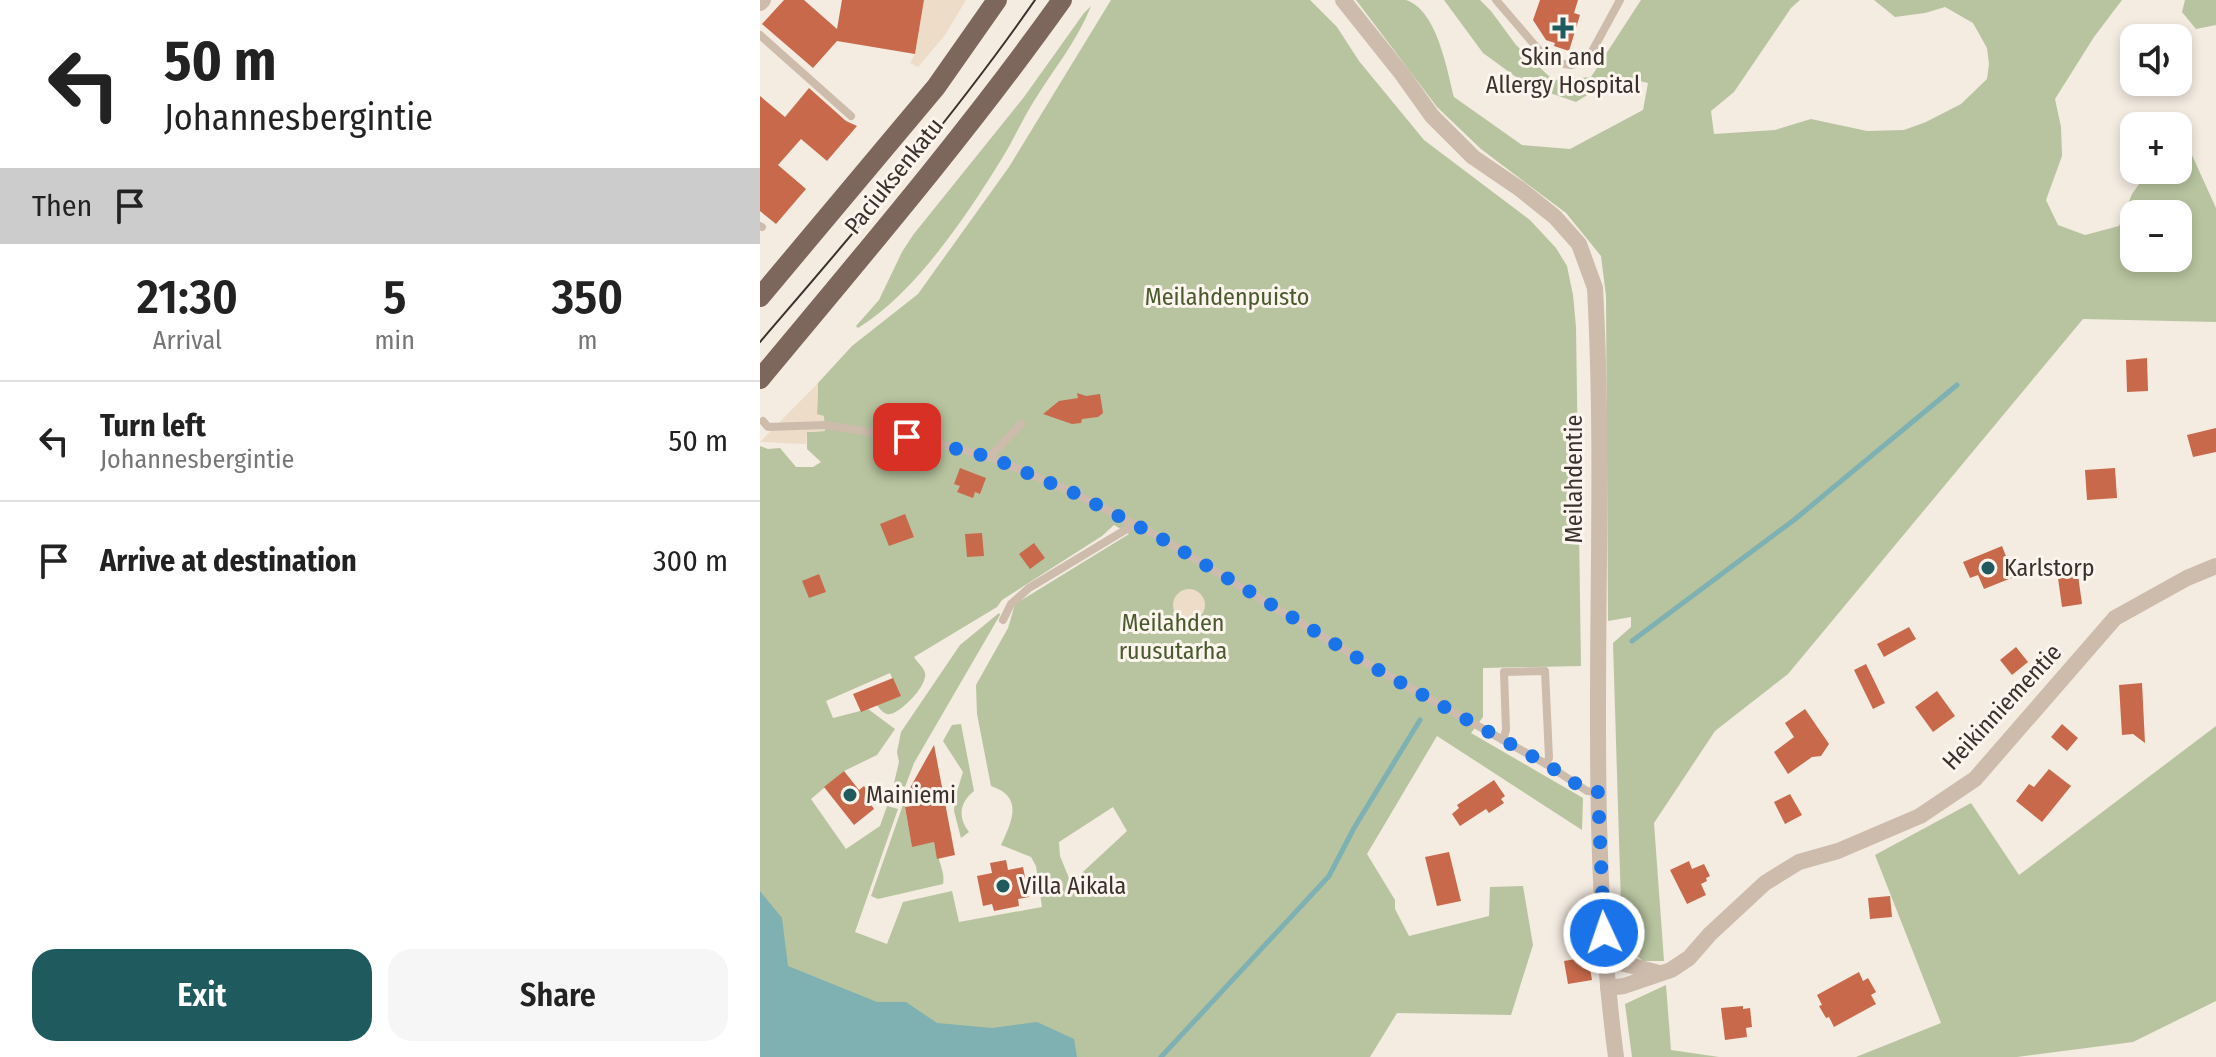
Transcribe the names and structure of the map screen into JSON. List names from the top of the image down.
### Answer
{
  "streets": {
    "main road": ["Paciuksenkatu"],
    "street": ["Meilahdentie", "Heikinniementie"]
  },
  "crossings": [
    ["Meilahdentie", "Heikinniementie"]
  ],
  "parks": ["Meilahdenpuisto", "Meilahden ruusutarha"],
  "places": {
    "health": ["Skin and Allergy Hospital"],
    "other": ["Karlstorp", "Mainiemi", "Villa Aikala"]
  },
  "page": {
    "turn": ["50 m", "Johannesbergintie"],
    "map_buttons": ["+", "−"],
    "then": "Then",
    "eta": [
      "21:30",
      "Arrival",
      "5",
      "min",
      "350",
      "m"
    ],
    "list": [
      {
        "name": "Turn left",
        "note": "Johannesbergintie",
        "value": "50 m"
      },
      {
        "name": "Arrive at destination",
        "value": "300 m"
      }
    ],
    "buttons": ["Exit", "Share"]
  }
}
